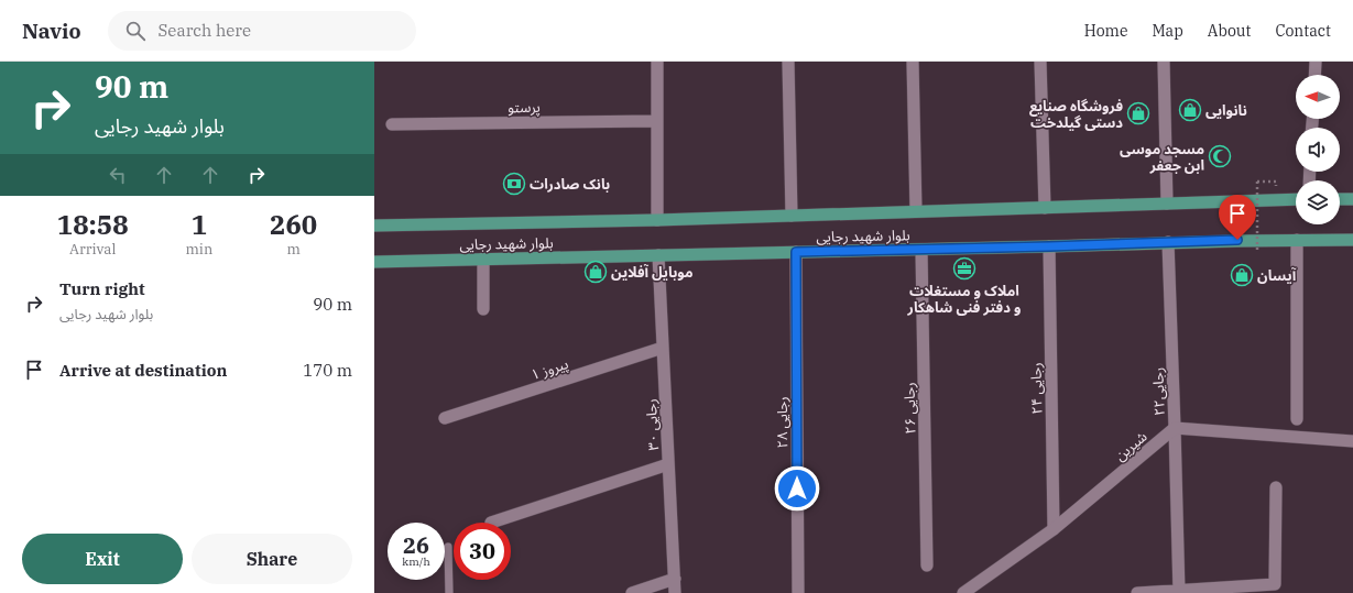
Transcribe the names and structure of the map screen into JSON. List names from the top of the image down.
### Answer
{
  "streets": {
    "main road": ["بلوار شهید رجایی"],
    "street": [
      "پرستو",
      "پیروز ۱",
      "رجایی ۲۴",
      "۲۲رجایی",
      "رجایی ۲۶",
      "رجایی ۲۸",
      "رجایی ۳۰",
      "شیرین"
    ]
  },
  "crossings": [
    ["بلوار شهید رجایی", "رجایی ۲۴"],
    ["بلوار شهید رجایی", "۲۲رجایی"],
    ["بلوار شهید رجایی", "رجایی ۲۶"],
    ["بلوار شهید رجایی", "رجایی ۲۸"],
    ["بلوار شهید رجایی", "رجایی ۳۰"],
    ["پیروز ۱", "رجایی ۳۰"],
    ["رجایی ۲۴", "شیرین"],
    ["۲۲رجایی", "شیرین"]
  ],
  "places": {
    "shop": [
      "نانوایی",
      "فروشگاه صنایع دستی گیلدخت",
      "موبایل آفلاین",
      "آیسان"
    ],
    "mosque": ["مسجد موسی ابن جعفر"],
    "bank": ["بانک صادرات"],
    "office": ["املاک و مستغلات و دفتر فنی شاهکار"]
  },
  "north": "left",
  "page": {
    "header": "Navio",
    "search": "Search here",
    "nav": [
      "Home",
      "Map",
      "About",
      "Contact"
    ],
    "turn": ["90 m", "بلوار شهید رجایی"],
    "eta": [
      "18:58",
      "Arrival",
      "1",
      "min",
      "260",
      "m"
    ],
    "list": [
      {
        "name": "Turn right",
        "note": "بلوار شهید رجایی",
        "value": "90 m"
      },
      {
        "name": "Arrive at destination",
        "value": "170 m"
      }
    ],
    "speed": "26 km/h",
    "limit": "30",
    "buttons": ["Exit", "Share"]
  }
}
